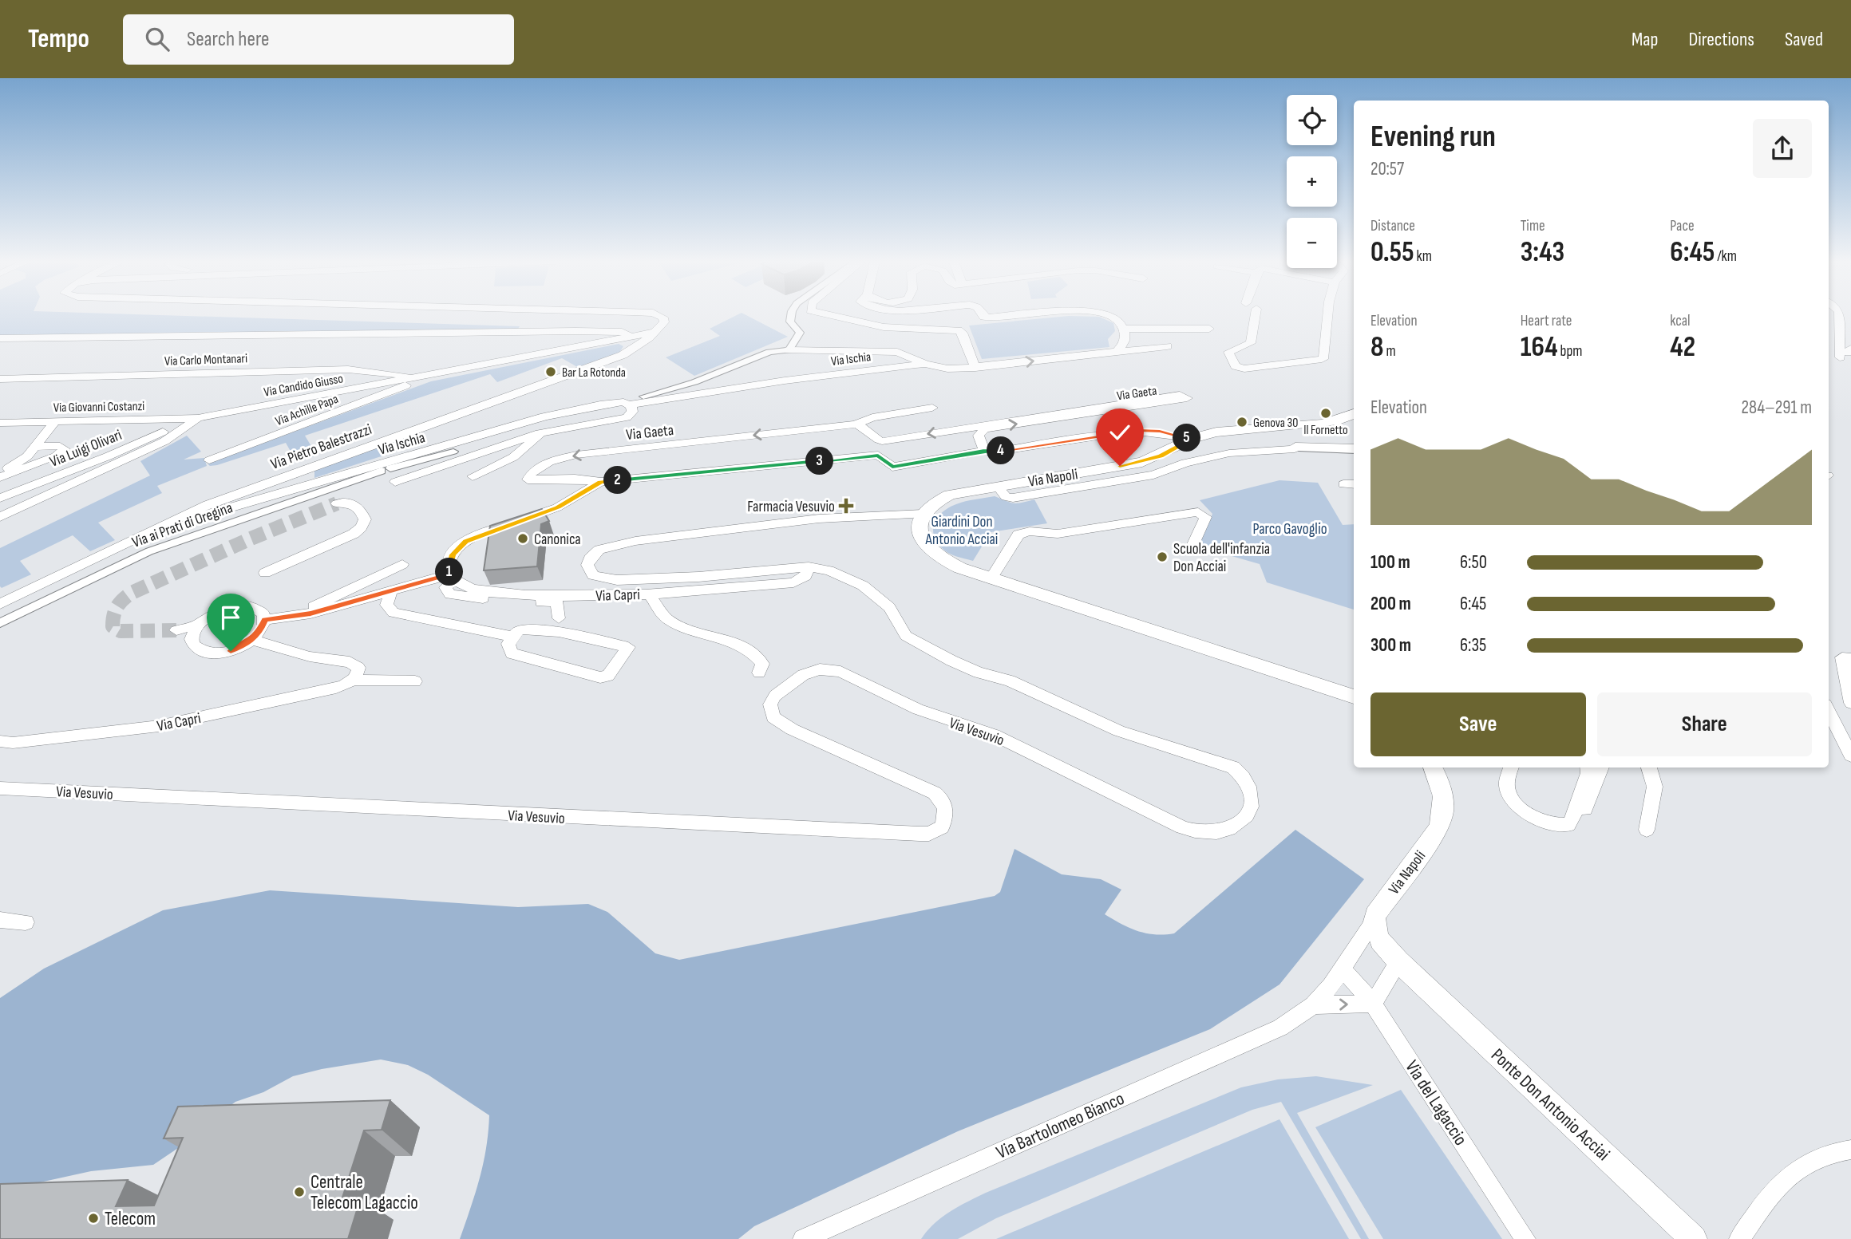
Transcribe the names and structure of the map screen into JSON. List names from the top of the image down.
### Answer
{
  "streets": {
    "street": [
      "Via Ischia",
      "Via Carlo Montanari",
      "Via Candido Giusso",
      "Via Gaeta",
      "Via Giovanni Costanzi",
      "Via Achille Papa",
      "Via Pietro Balestrazzi",
      "Via Luigi Olivari",
      "Via Napoli",
      "Via ai Prati di Oregina",
      "Via Capri",
      "Via Vesuvio",
      "Via del Lagaccio",
      "Ponte Don Antonio Acciai",
      "Via Bartolomeo Bianco"
    ]
  },
  "crossings": [
    ["Via Ischia", "Via Pietro Balestrazzi"],
    ["Via Carlo Montanari", "Via Candido Giusso"],
    ["Via Carlo Montanari", "Via Achille Papa"],
    ["Via Candido Giusso", "Via Giovanni Costanzi"],
    ["Via Candido Giusso", "Via Achille Papa"],
    ["Via Candido Giusso", "Via Pietro Balestrazzi"],
    ["Via Giovanni Costanzi", "Via Luigi Olivari"],
    ["Via Napoli", "Via Vesuvio"],
    ["Via Napoli", "Via Bartolomeo Bianco"],
    ["Via Capri", "Via Vesuvio"],
    ["Via del Lagaccio", "Via Bartolomeo Bianco"]
  ],
  "parks": ["Giardini Don Antonio Acciai", "Parco Gavoglio"],
  "places": {
    "other": [
      "Bar La Rotonda",
      "Il Fornetto",
      "Genova 30",
      "Canonica",
      "Scuola dell'infanzia Don Acciai",
      "Centrale Telecom Lagaccio",
      "Telecom"
    ],
    "health": ["Farmacia Vesuvio"]
  },
  "page": {
    "header": "Tempo",
    "search": "Search here",
    "nav": ["Map", "Directions", "Saved"],
    "map_buttons": ["+", "−"],
    "heading": ["Evening run", "20:57"],
    "stats": [
      ["Distance", "0.55 km"],
      ["Time", "3:43"],
      ["Pace", "6:45 /km"],
      ["Elevation", "8 m"],
      ["Heart rate", "164 bpm"],
      ["kcal", "42"]
    ],
    "chart": ["Elevation", "284–291 m"],
    "pins": [
      "5",
      "4",
      "3",
      "2",
      "1"
    ],
    "list": [
      {
        "name": "100 m",
        "note": "6:50"
      },
      {
        "name": "200 m",
        "note": "6:45"
      },
      {
        "name": "300 m",
        "note": "6:35"
      }
    ],
    "buttons": ["Save", "Share"]
  }
}
